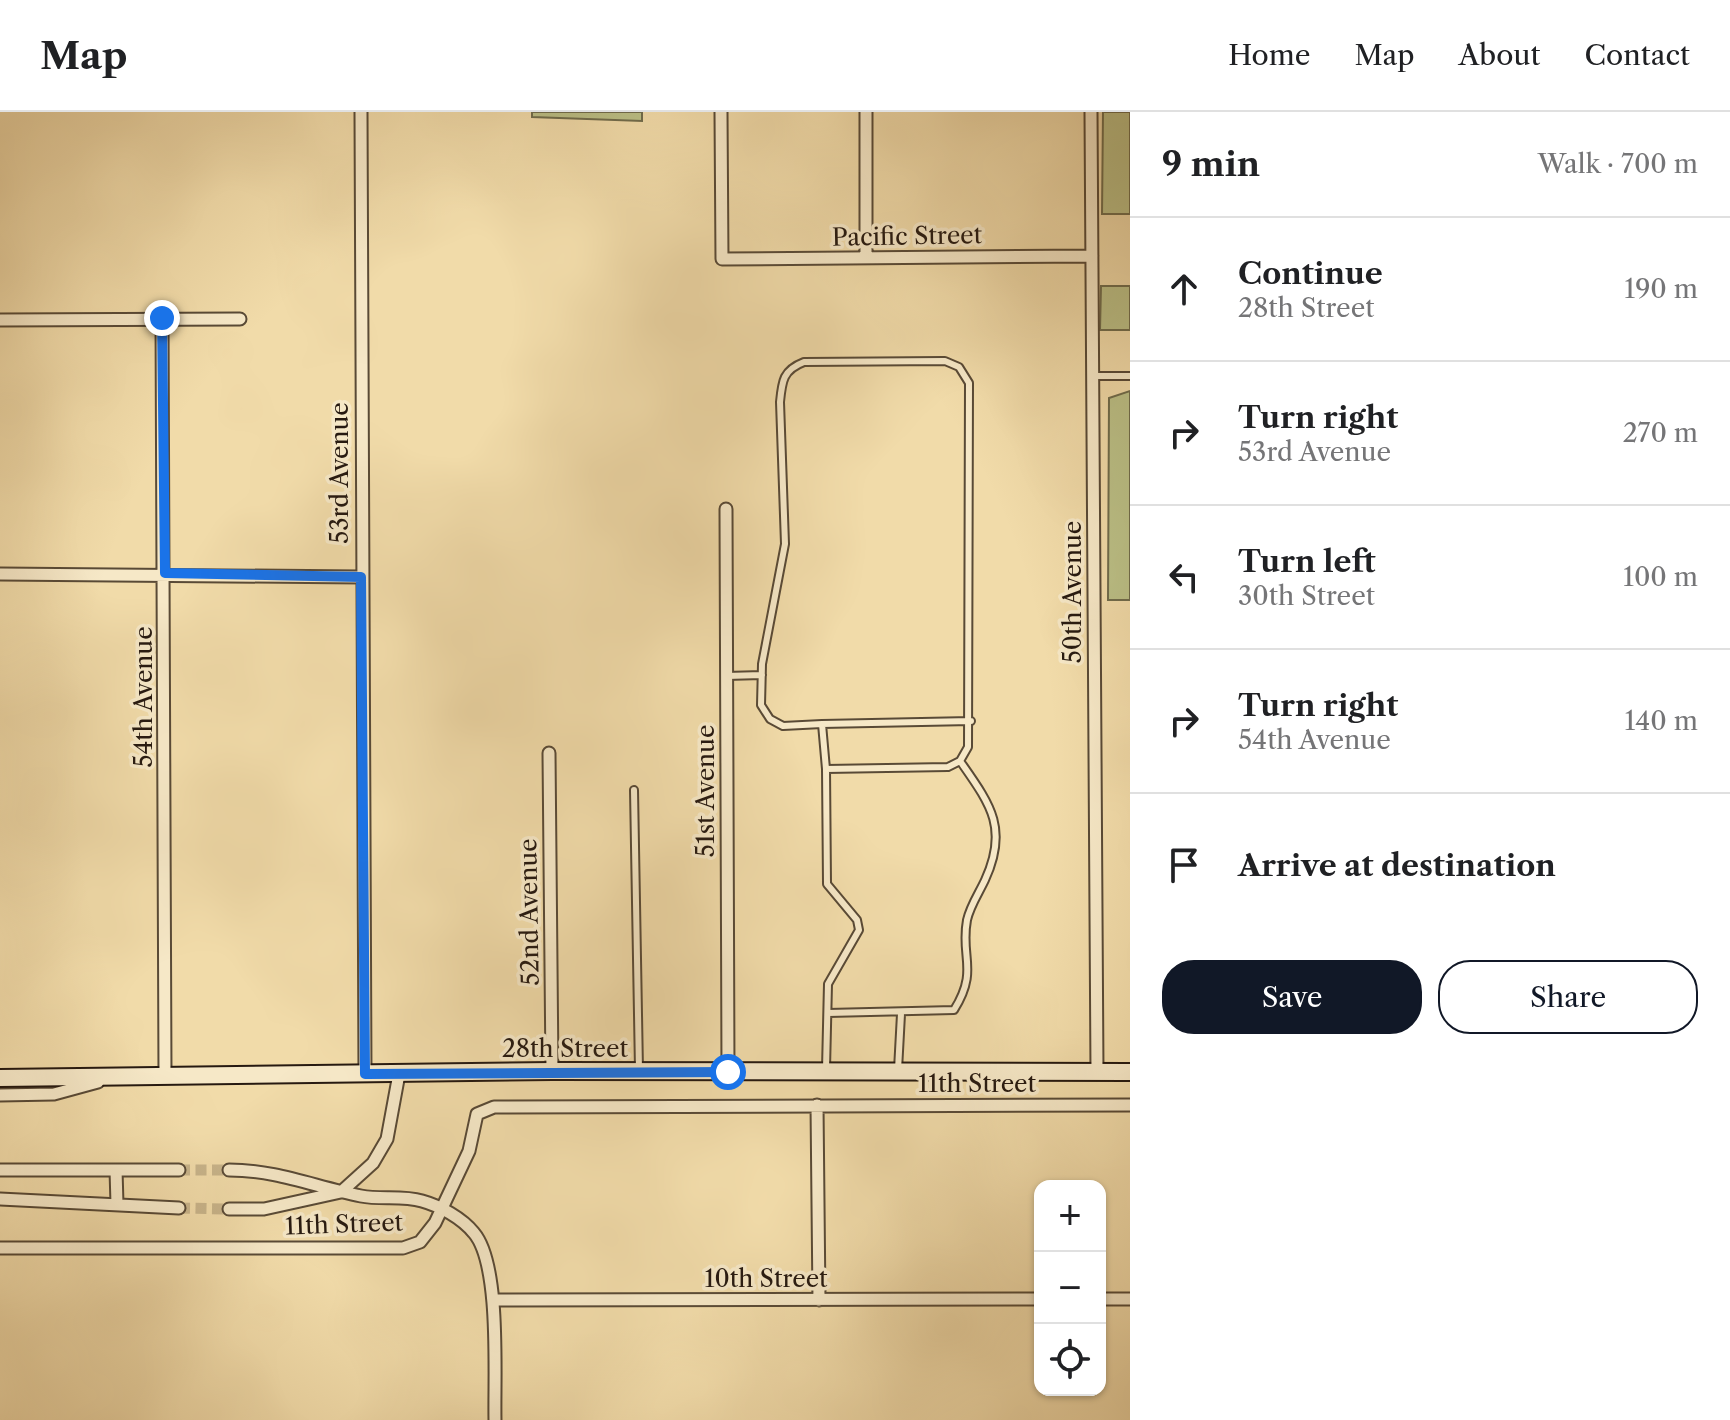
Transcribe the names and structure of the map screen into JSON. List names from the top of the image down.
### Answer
{
  "streets": {
    "main road": ["28th Street"],
    "street": [
      "Pacific Street",
      "53rd Avenue",
      "50th Avenue",
      "54th Avenue",
      "51st Avenue",
      "52nd Avenue",
      "11th Street",
      "10th Street"
    ]
  },
  "crossings": [
    ["Pacific Street", "50th Avenue"],
    ["53rd Avenue", "28th Street"],
    ["50th Avenue", "28th Street"],
    ["54th Avenue", "28th Street"],
    ["51st Avenue", "28th Street"],
    ["52nd Avenue", "28th Street"]
  ],
  "page": {
    "header": "Map",
    "nav": [
      "Home",
      "Map",
      "About",
      "Contact"
    ],
    "heading": ["9 min", "Walk · 700 m"],
    "list": [
      ["Continue", "28th Street", "190 m"],
      ["Turn right", "53rd Avenue", "270 m"],
      ["Turn left", "30th Street", "100 m"],
      ["Turn right", "54th Avenue", "140 m"],
      "Arrive at destination"
    ],
    "buttons": ["Save", "Share"],
    "map_buttons": ["+", "−"]
  }
}
